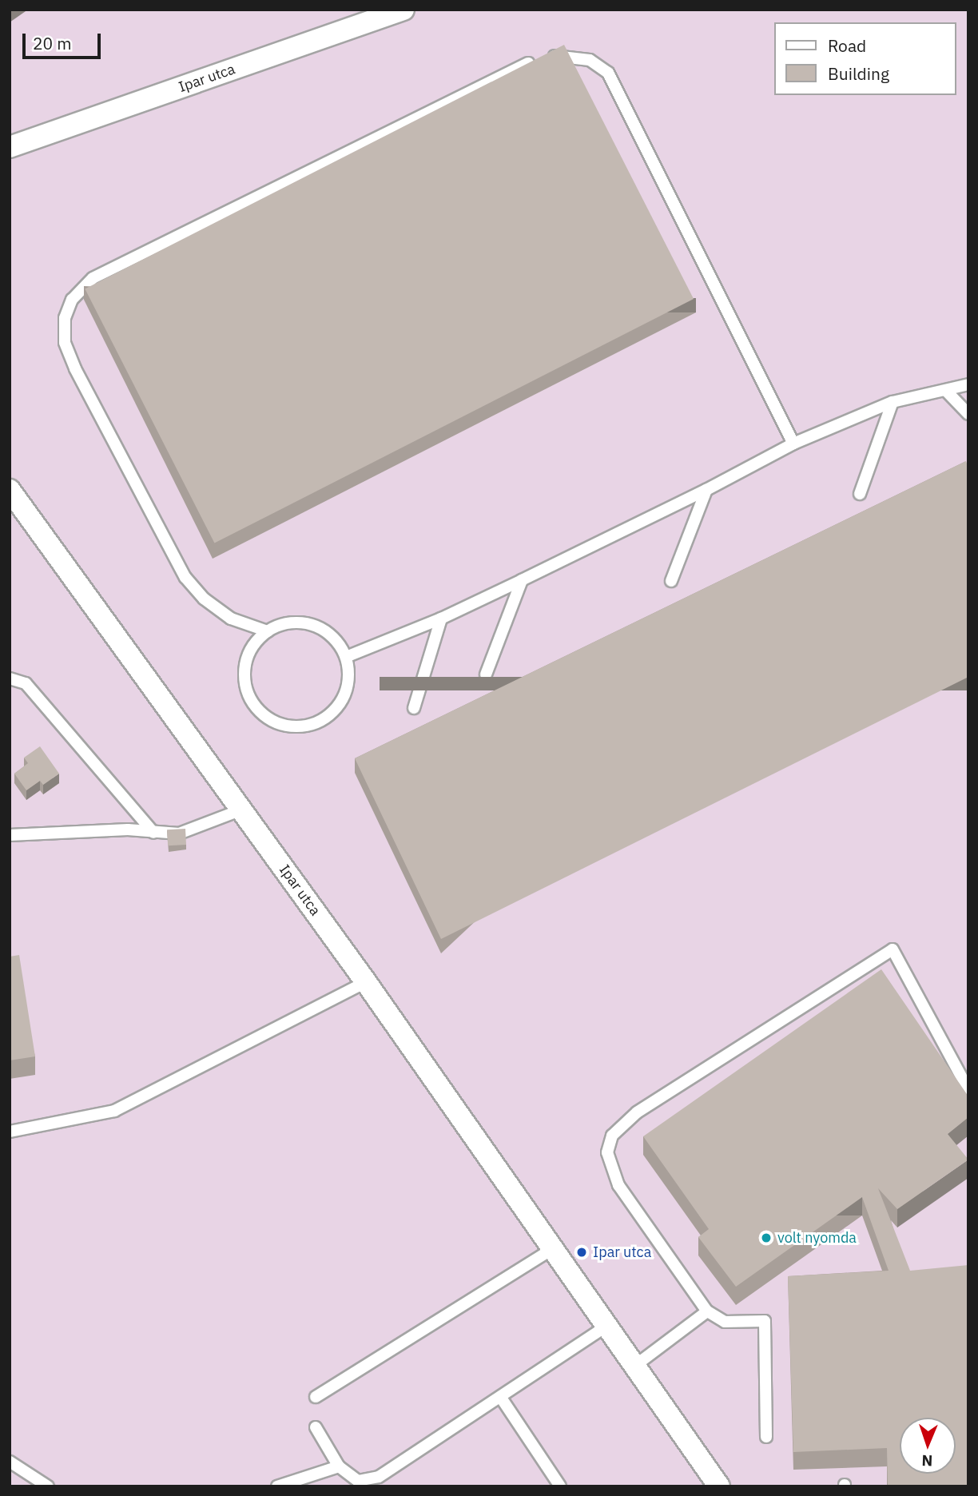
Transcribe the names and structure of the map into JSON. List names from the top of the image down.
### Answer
{
  "streets": {
    "street": ["Ipar utca"]
  },
  "places": ["volt nyomda", "Ipar utca"],
  "legend": ["Road", "Building"],
  "scale_bar": "20 m",
  "north": "bottom"
}
